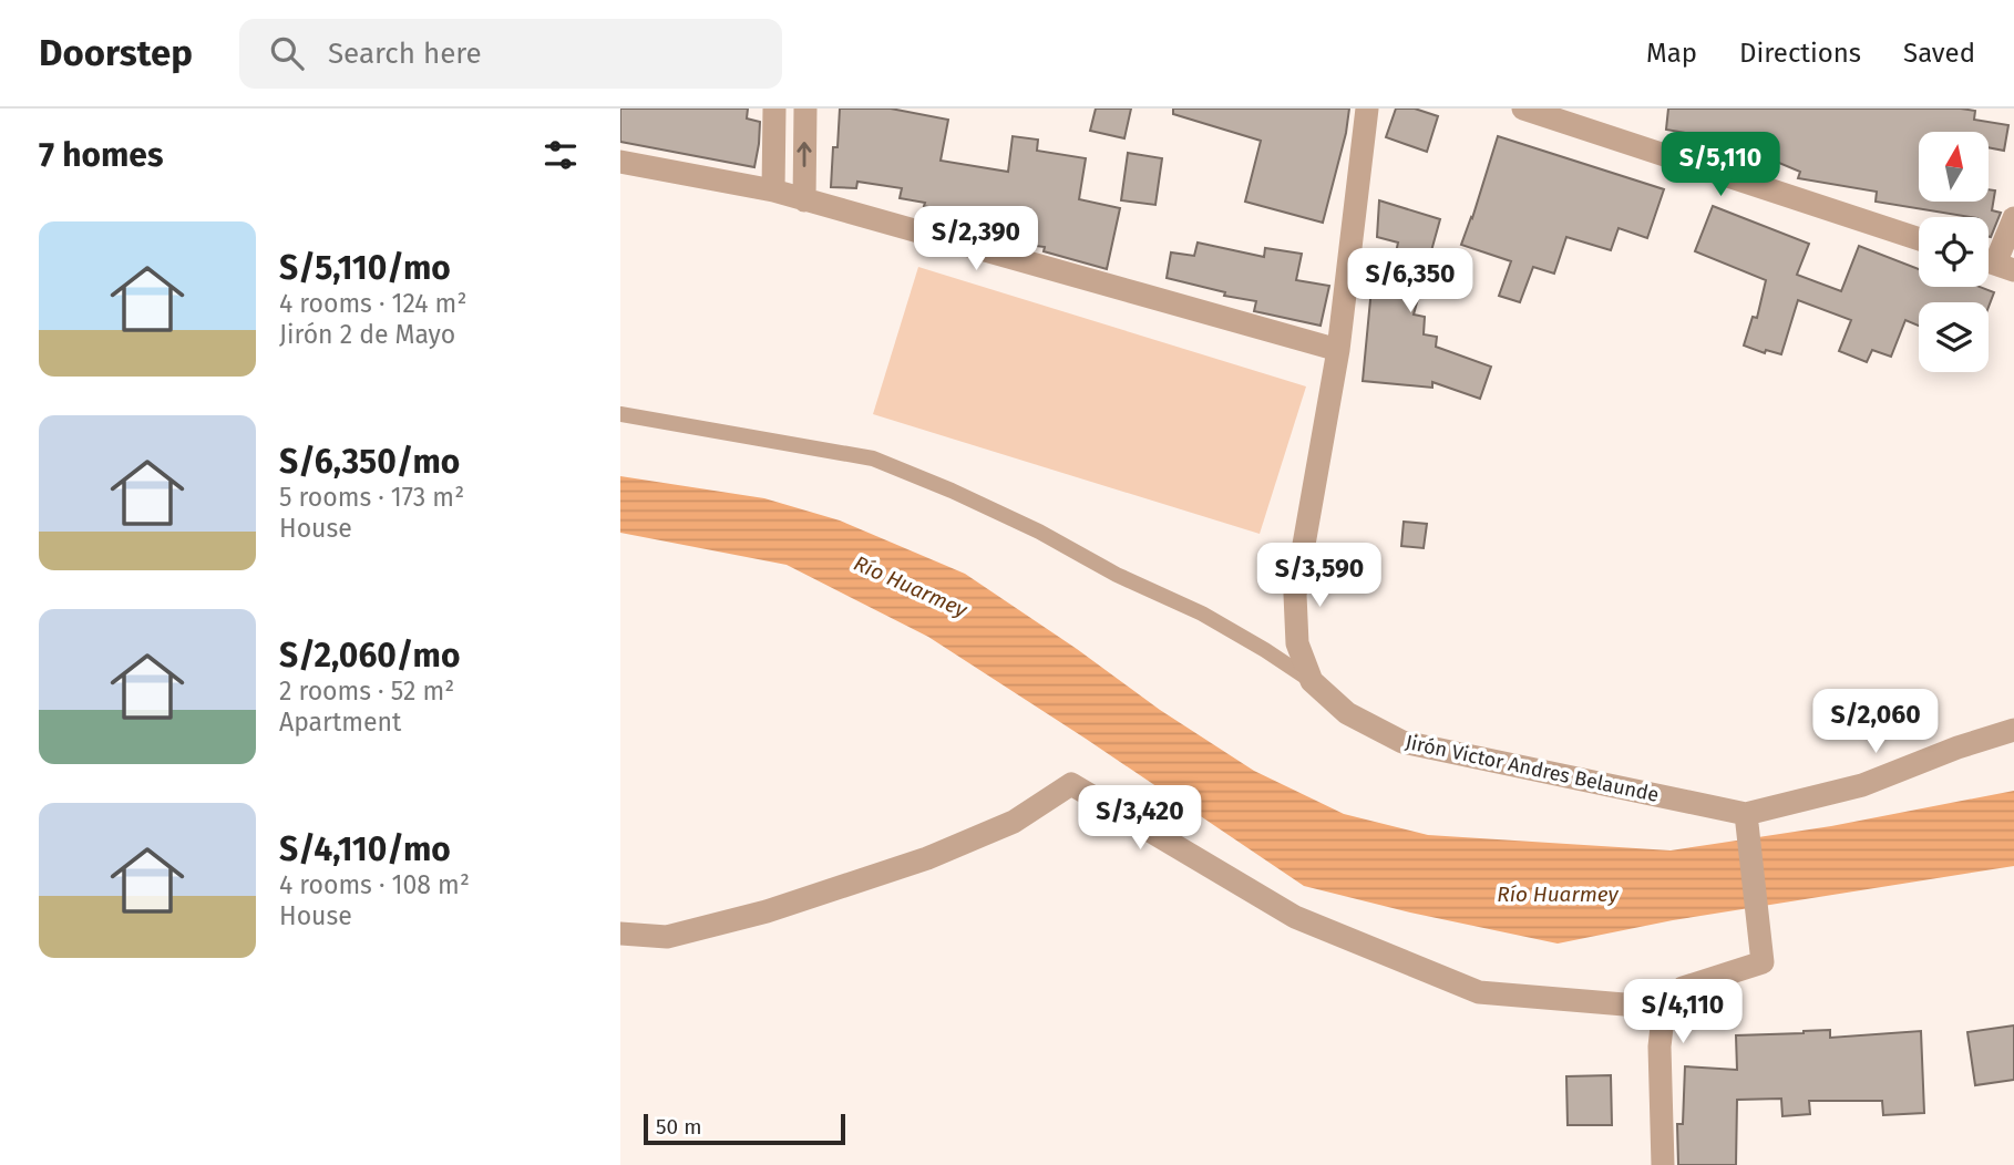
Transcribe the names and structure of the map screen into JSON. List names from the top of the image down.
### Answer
{
  "streets": {
    "street": ["Jirón Victor Andres Belaunde"]
  },
  "water": ["Río Huarmey"],
  "scale_bar": "50 m",
  "north": "top",
  "page": {
    "header": "Doorstep",
    "search": "Search here",
    "nav": ["Map", "Directions", "Saved"],
    "heading": "7 homes",
    "price": [
      "S/5,110",
      "S/2,390",
      "S/6,350",
      "S/3,590",
      "S/2,060",
      "S/3,420",
      "S/4,110"
    ],
    "list": [
      {
        "name": "S/5,110/mo",
        "note": "4 rooms · 124 m² · Jirón 2 de Mayo"
      },
      {
        "name": "S/6,350/mo",
        "note": "5 rooms · 173 m² · House"
      },
      {
        "name": "S/2,060/mo",
        "note": "2 rooms · 52 m² · Apartment"
      },
      {
        "name": "S/4,110/mo",
        "note": "4 rooms · 108 m² · House"
      }
    ],
    "scale": "50 m"
  }
}
